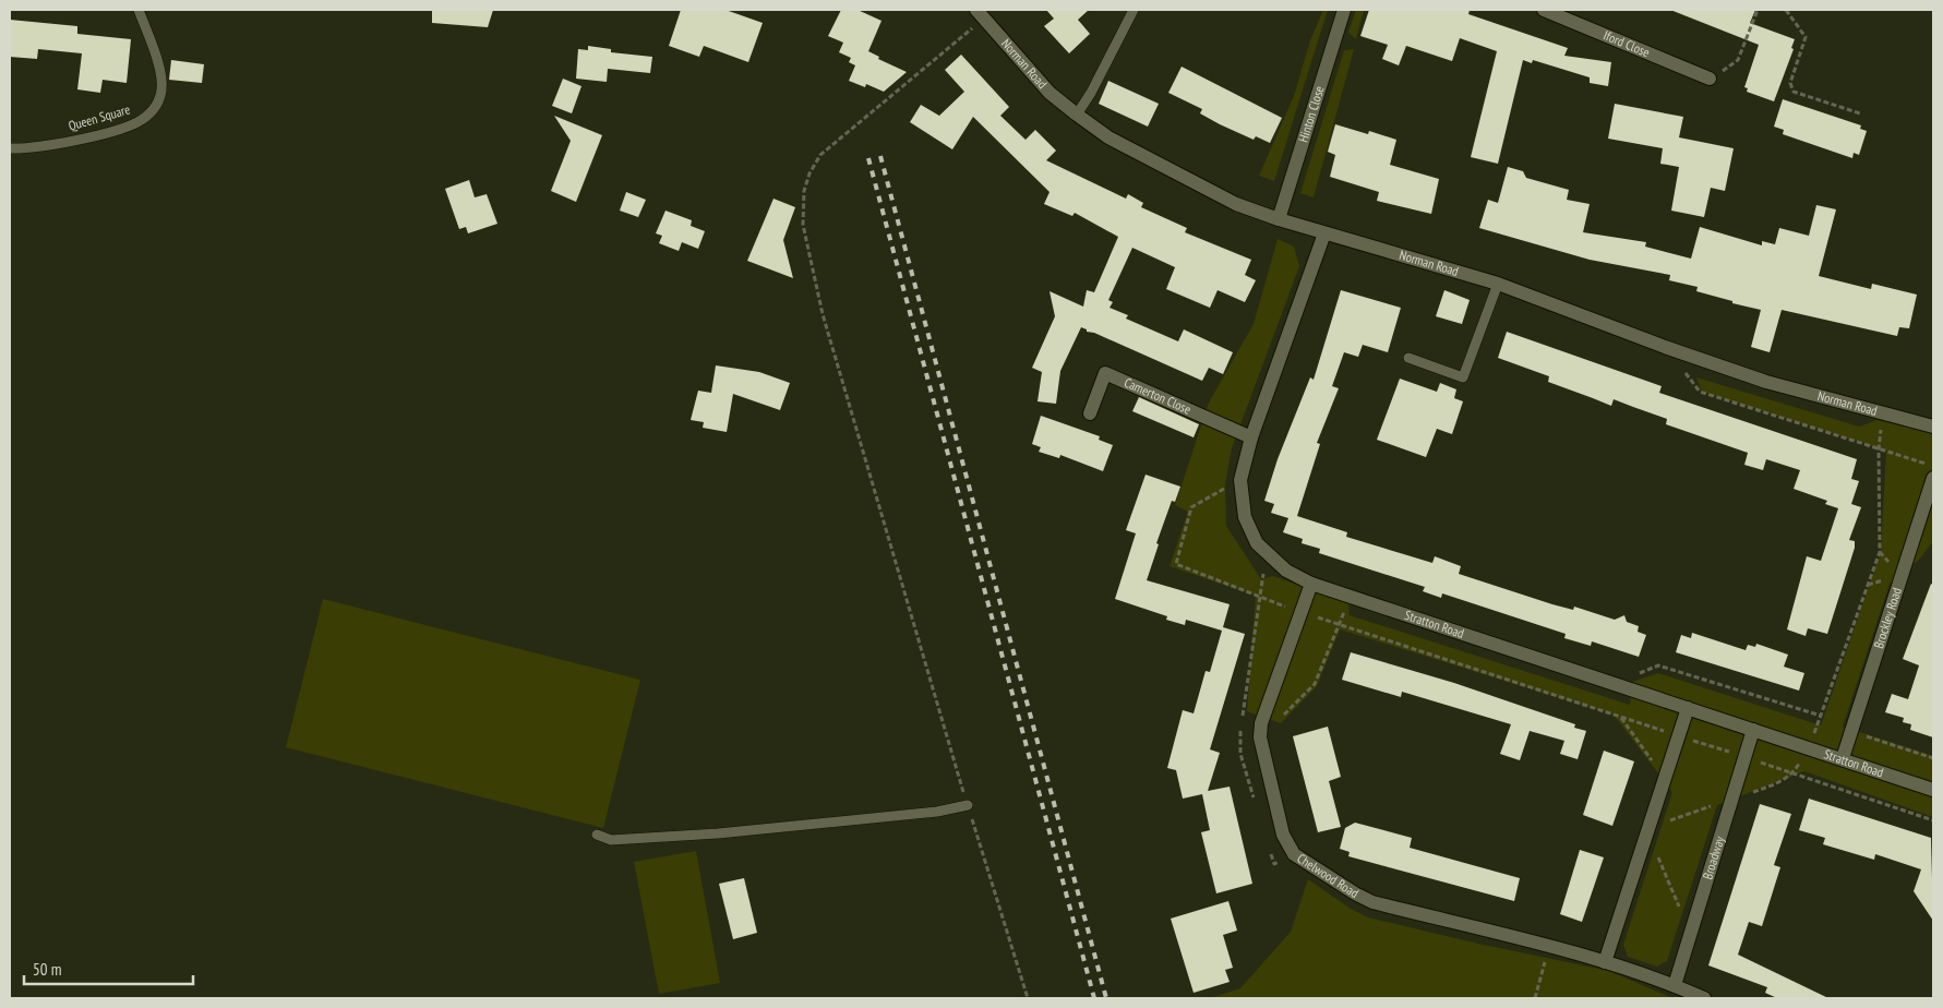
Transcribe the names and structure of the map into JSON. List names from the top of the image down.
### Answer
{
  "streets": {
    "street": [
      "Iford Close",
      "Norman Road",
      "Hinton Close",
      "Camerton Close",
      "Brockley Road",
      "Stratton Road",
      "Broadway",
      "Chelwood Road"
    ],
    "lane": ["Queen Square"]
  },
  "crossings": [
    ["Norman Road", "Hinton Close"],
    ["Norman Road", "Stratton Road"],
    ["Camerton Close", "Stratton Road"],
    ["Brockley Road", "Stratton Road"],
    ["Stratton Road", "Broadway"],
    ["Stratton Road", "Chelwood Road"],
    ["Broadway", "Chelwood Road"]
  ],
  "scale_bar": "50 m"
}
